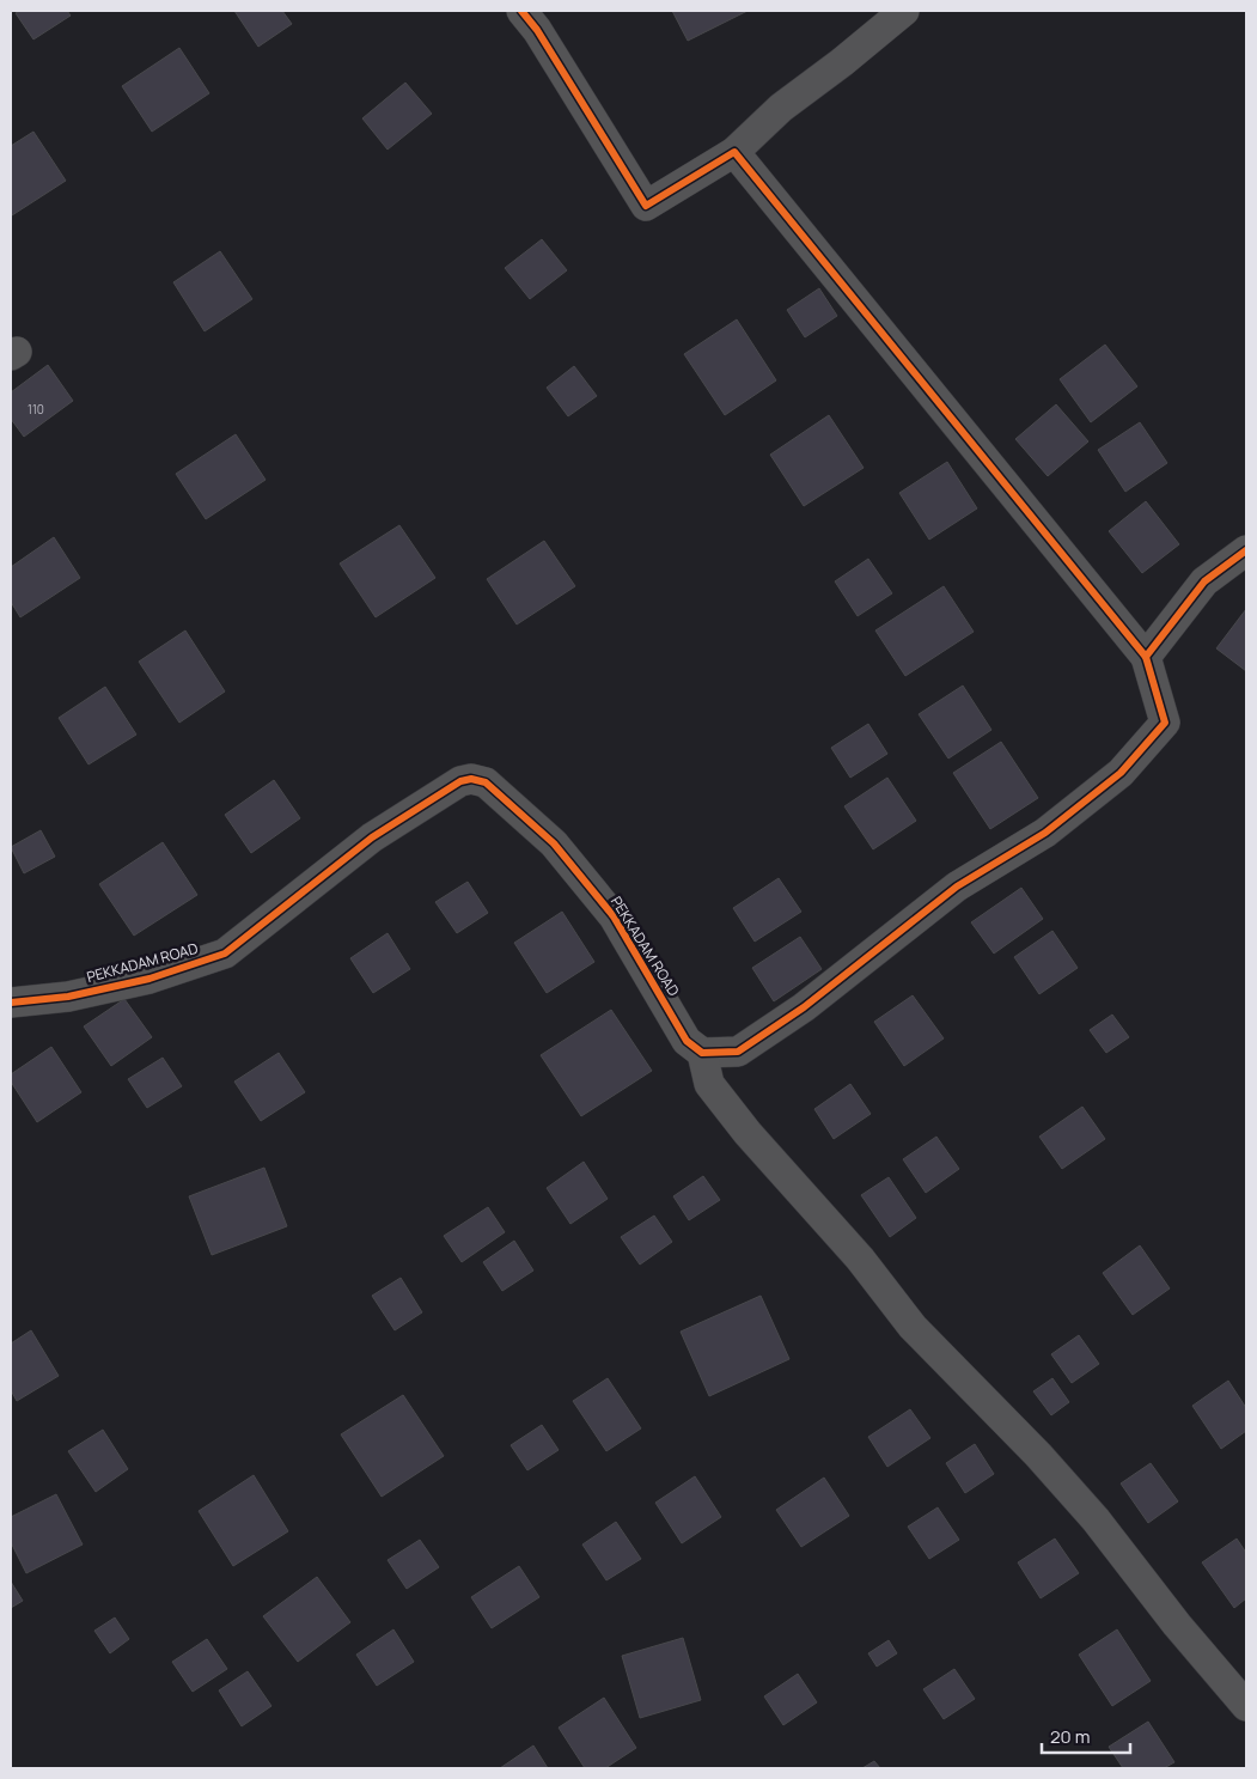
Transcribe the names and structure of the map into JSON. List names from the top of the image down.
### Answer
{
  "streets": {
    "street": ["PEKKADAM ROAD"]
  },
  "house_numbers": ["110"],
  "scale_bar": "20 m"
}
